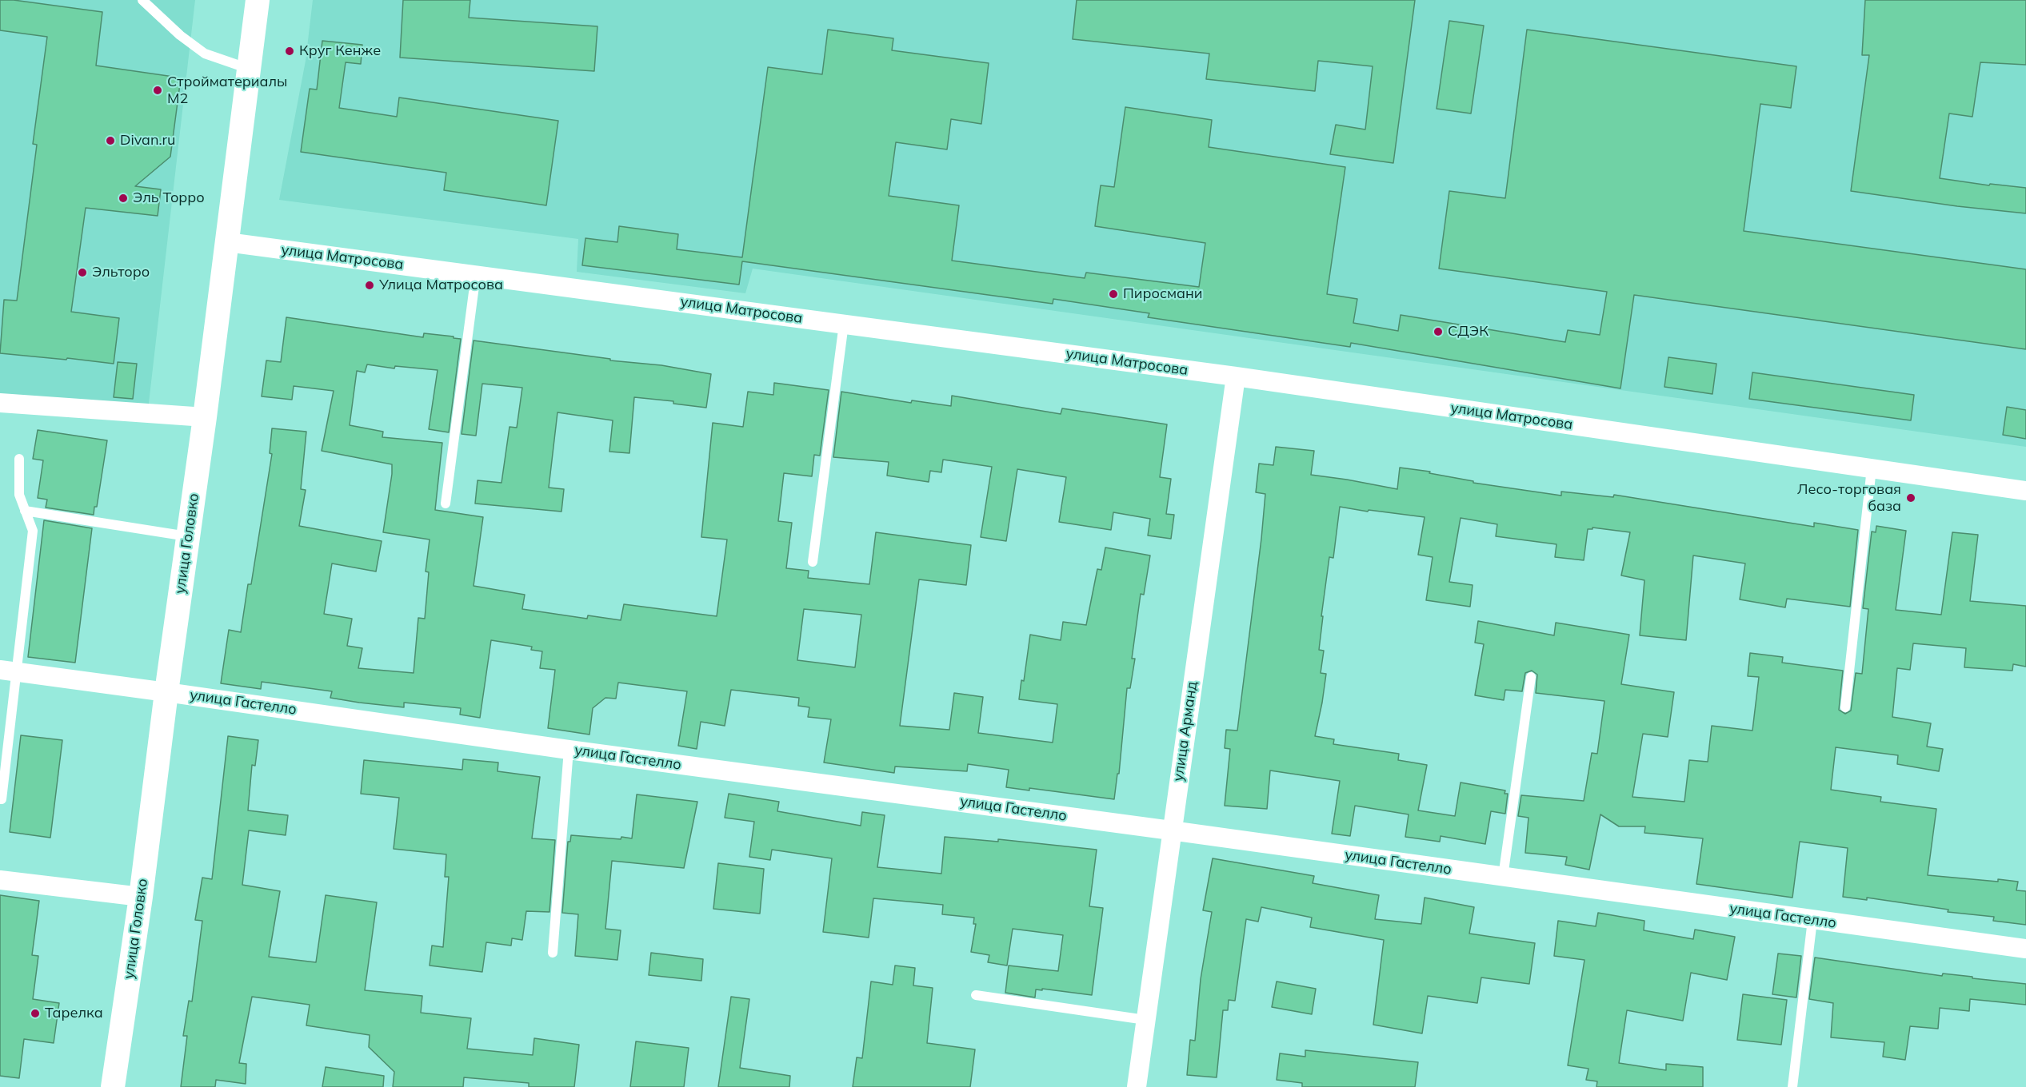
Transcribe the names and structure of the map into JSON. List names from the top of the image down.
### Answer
{
  "streets": {
    "street": [
      "улица Матросова",
      "улица Головко",
      "улица Гастелло",
      "улица Арманд"
    ]
  },
  "crossings": [
    ["улица Матросова", "улица Головко"],
    ["улица Матросова", "улица Арманд"],
    ["улица Головко", "улица Гастелло"],
    ["улица Гастелло", "улица Арманд"]
  ],
  "places": [
    "Круг Кенже",
    "Стройматериалы М2",
    "Divan.ru",
    "Эль Торро",
    "Эльторо",
    "Улица Матросова",
    "Пиросмани",
    "СДЭК",
    "Лесо-торговая база",
    "Тарелка"
  ]
}
